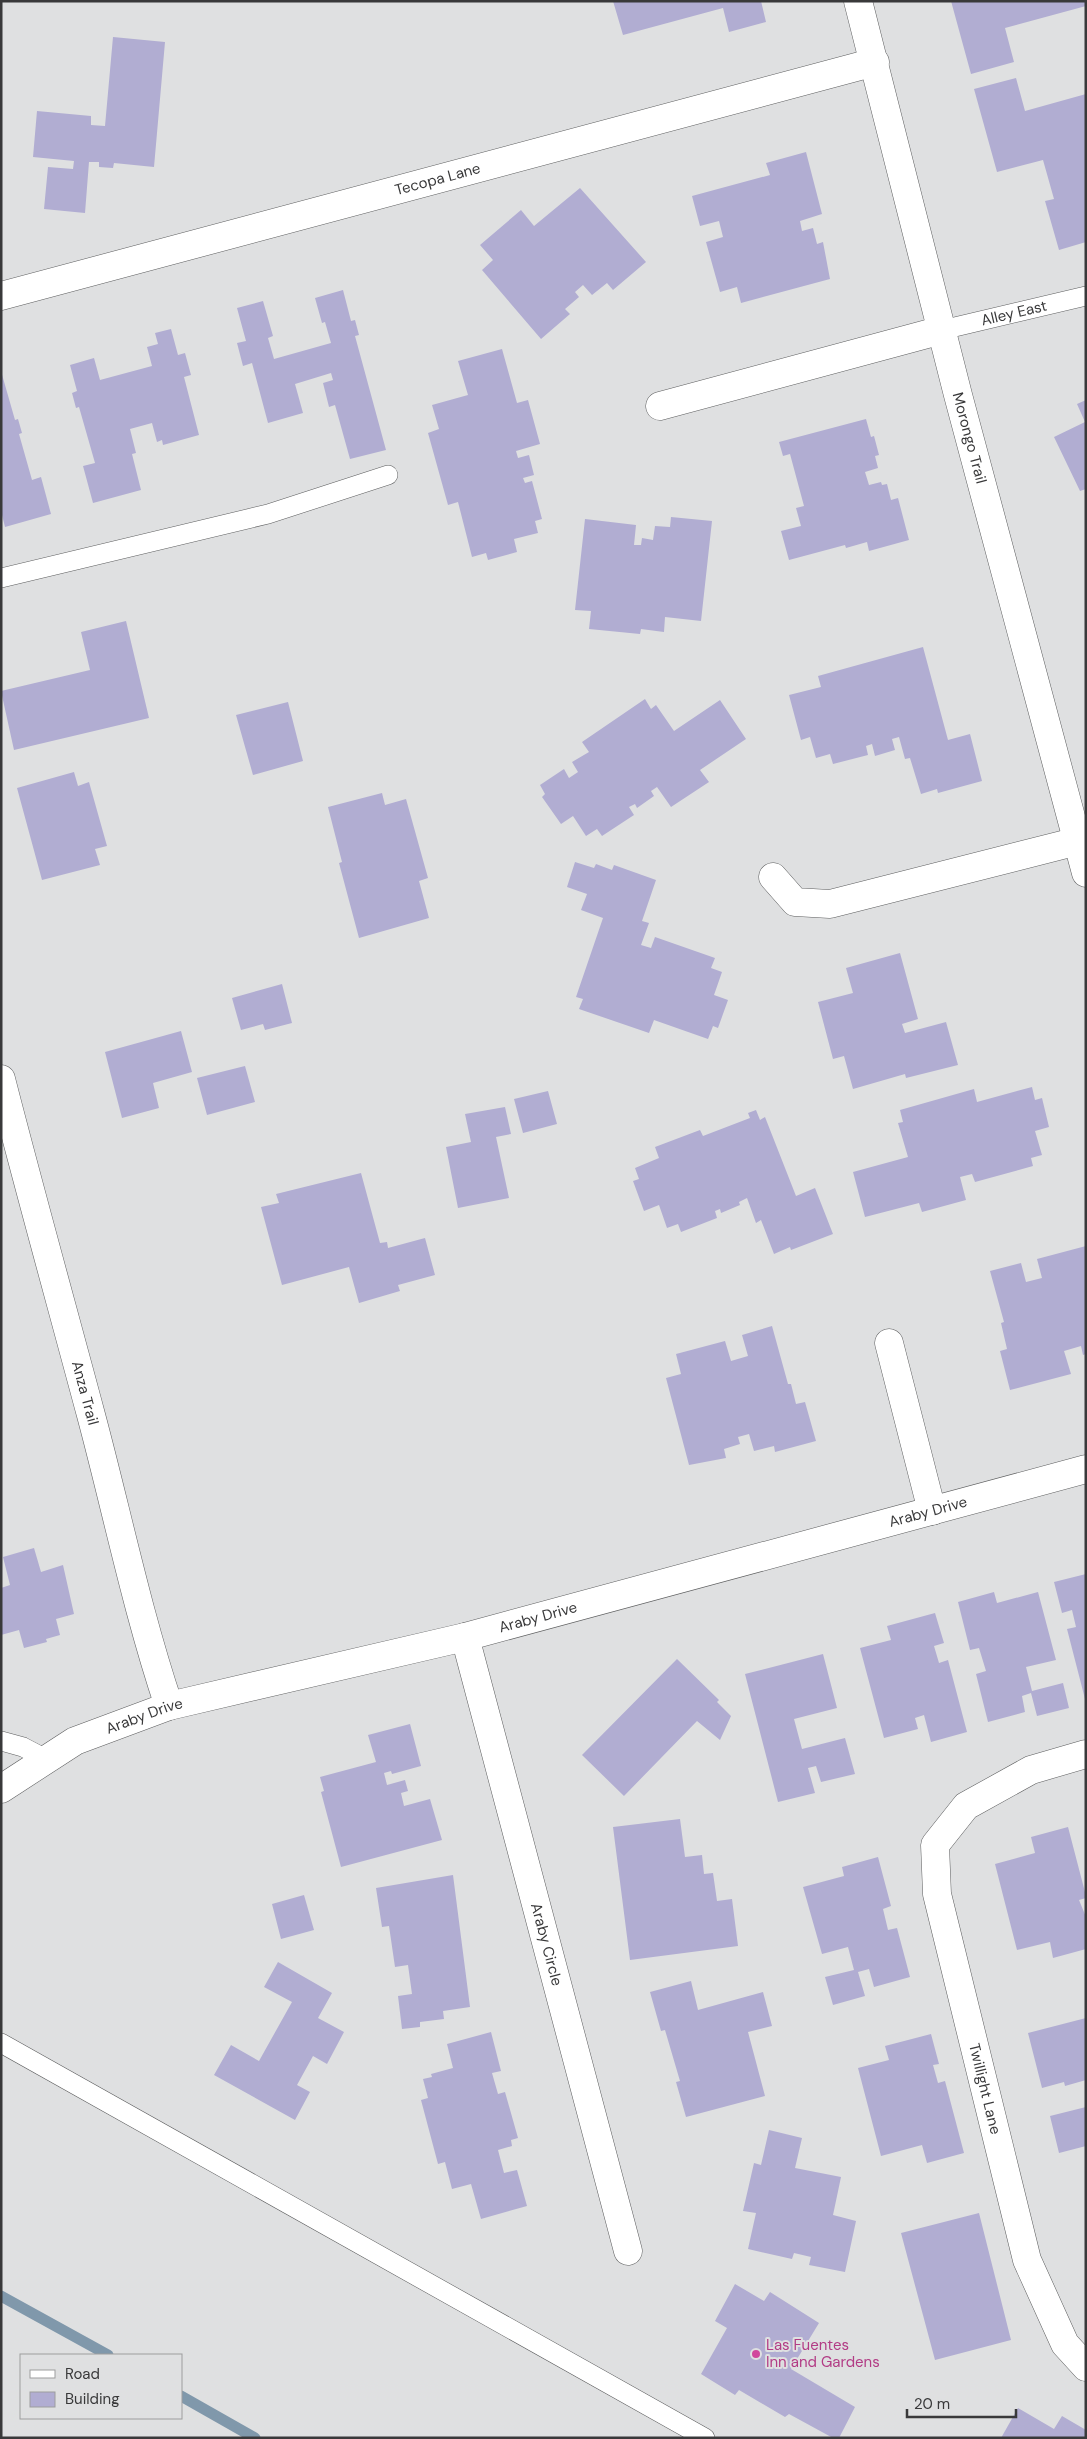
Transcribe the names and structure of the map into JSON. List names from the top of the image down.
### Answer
{
  "streets": {
    "street": [
      "Tecopa Lane",
      "Morongo Trail",
      "Anza Trail",
      "Araby Drive",
      "Araby Circle",
      "Twillight Lane"
    ],
    "lane": ["Alley East"]
  },
  "crossings": [
    ["Tecopa Lane", "Morongo Trail"],
    ["Alley East", "Morongo Trail"],
    ["Anza Trail", "Araby Drive"],
    ["Araby Drive", "Araby Circle"]
  ],
  "places": ["Las Fuentes Inn and Gardens"],
  "legend": ["Road", "Building"],
  "scale_bar": "20 m"
}
